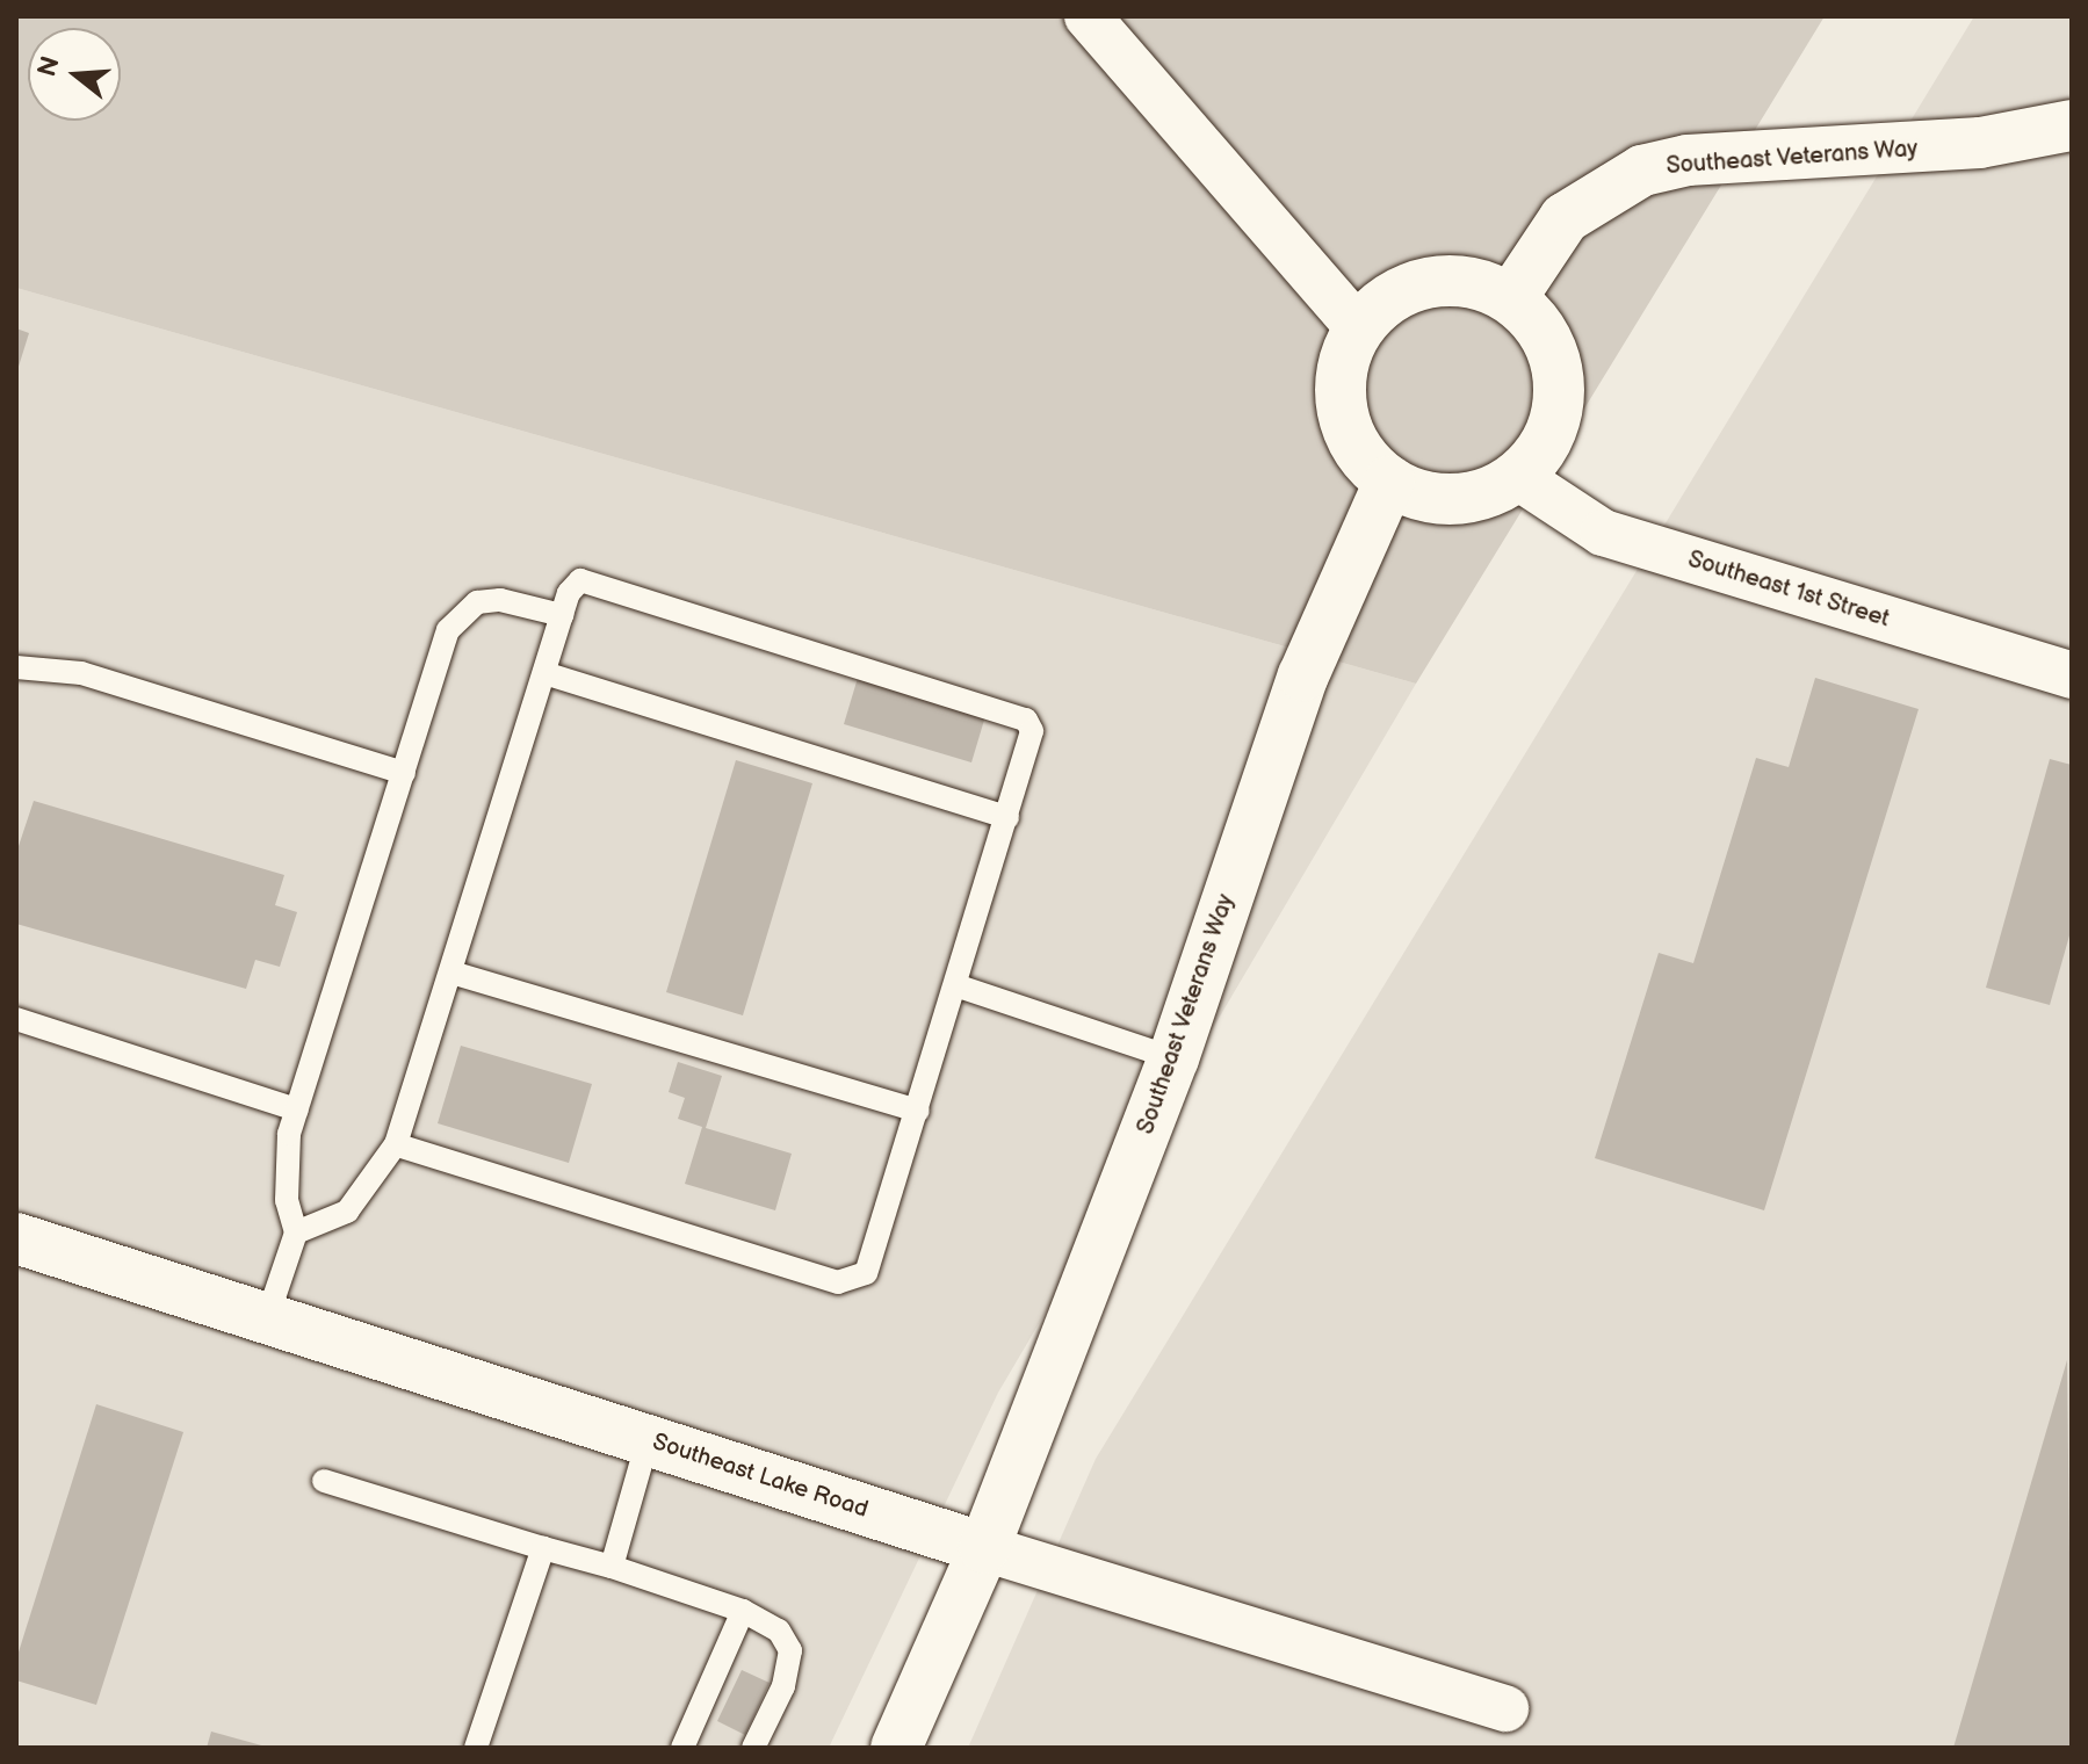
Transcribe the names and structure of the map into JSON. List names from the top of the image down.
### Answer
{
  "streets": {
    "main road": ["Southeast Veterans Way", "Southeast Lake Road"],
    "street": ["Southeast 1st Street"]
  },
  "crossings": [
    ["Southeast Veterans Way", "Southeast 1st Street"],
    ["Southeast Veterans Way", "Southeast Lake Road"]
  ],
  "north": "left"
}
